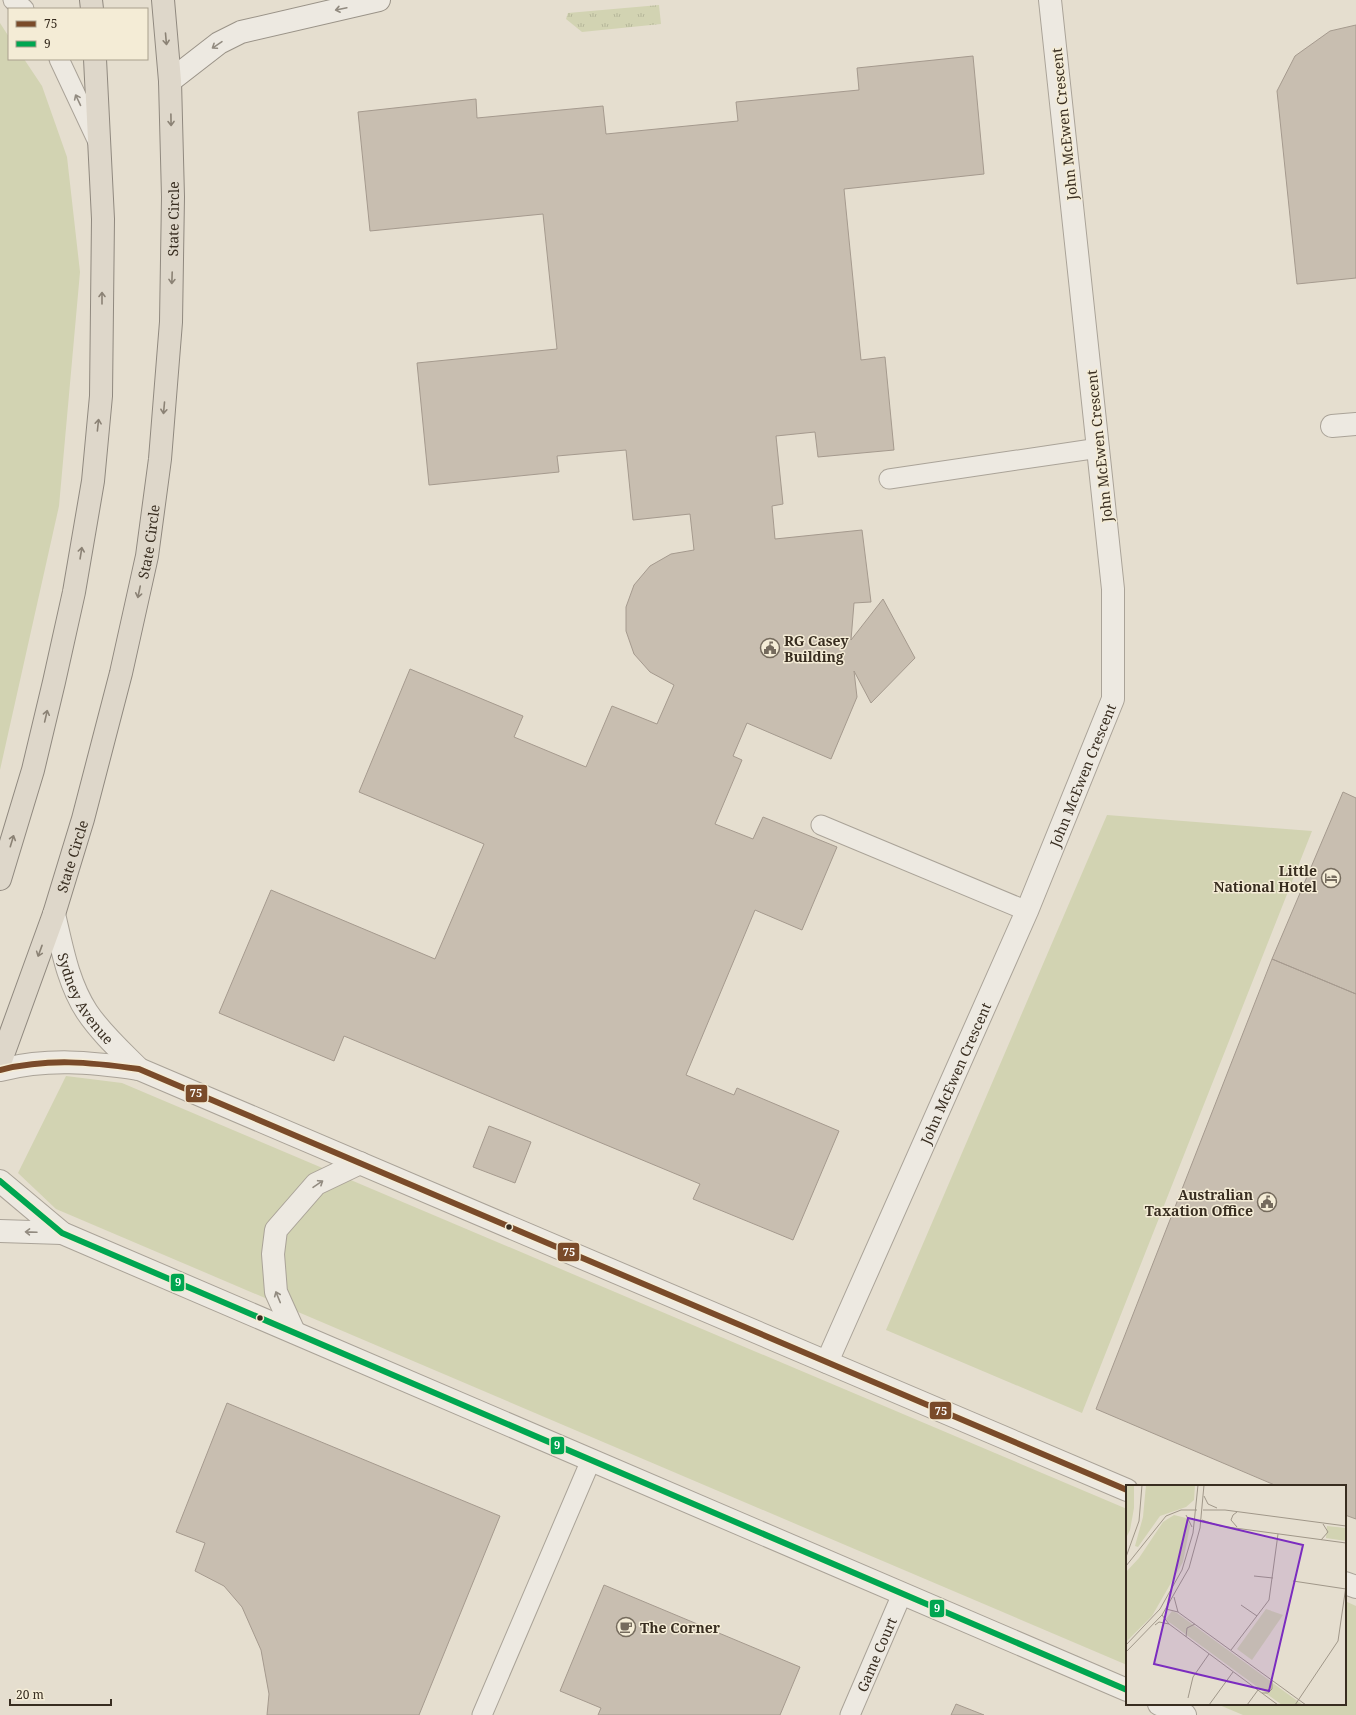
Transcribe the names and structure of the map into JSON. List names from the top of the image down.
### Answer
{
  "streets": {
    "highway": ["State Circle"],
    "street": ["John McEwen Crescent", "Sydney Avenue"],
    "lane": ["Game Court"]
  },
  "crossings": [
    ["John McEwen Crescent", "Sydney Avenue"],
    ["State Circle", "Sydney Avenue"]
  ],
  "places": {
    "public building": ["RG Casey Building", "Australian Taxation Office"],
    "hotel": ["Little National Hotel"],
    "cafe": ["The Corner"]
  },
  "lines": ["transit line 75", "transit line 9"],
  "legend": ["75", "9"],
  "scale_bar": "20 m"
}
